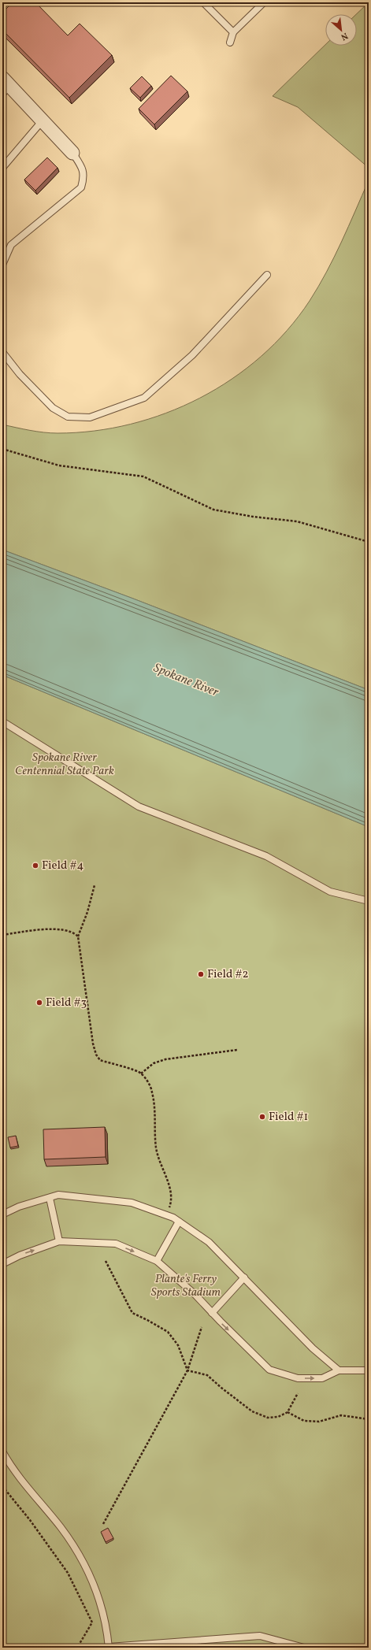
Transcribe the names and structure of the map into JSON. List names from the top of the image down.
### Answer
{
  "water": ["Spokane River"],
  "parks": ["Spokane River Centennial State Park", "Plante's Ferry Sports Stadium"],
  "places": [
    "Field #4",
    "Field #2",
    "Field #3",
    "Field #1"
  ],
  "north": "bottom right"
}
